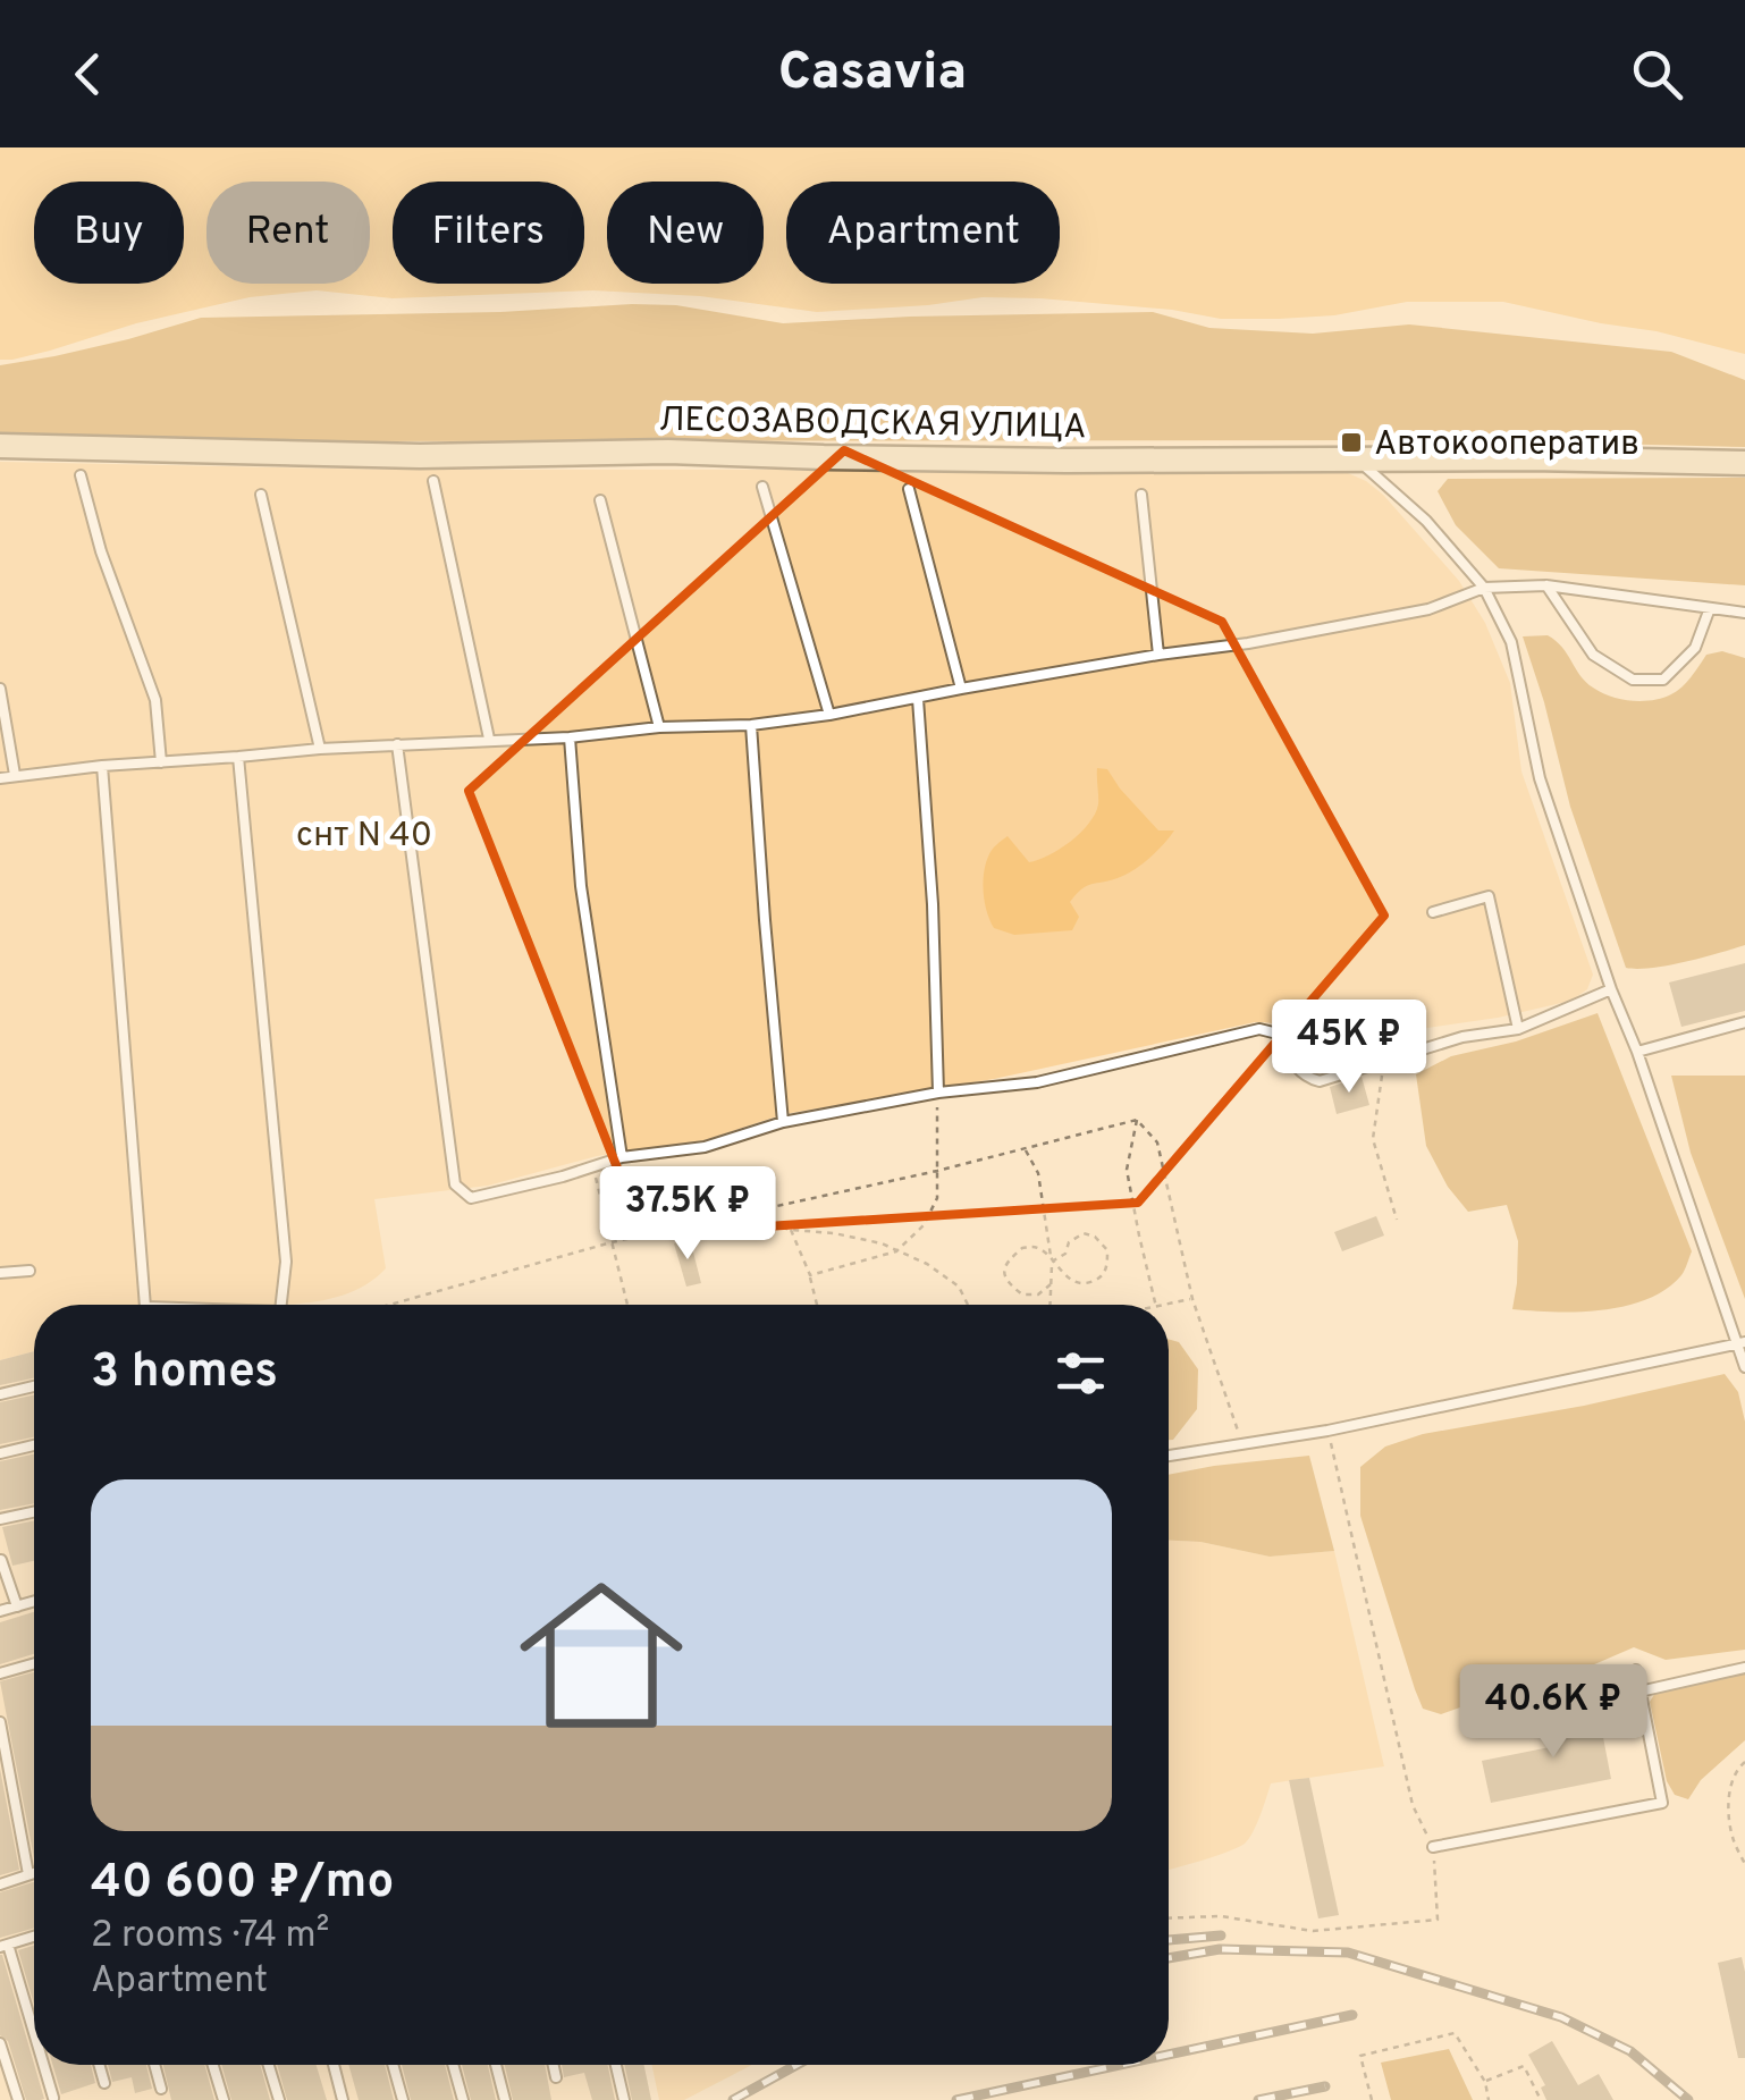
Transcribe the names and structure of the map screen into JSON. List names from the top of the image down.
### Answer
{
  "streets": {
    "street": ["ЛЕСОЗАВОДСКАЯ УЛИЦА"]
  },
  "parks": ["снт N 40"],
  "places": {
    "transit": ["Автокооператив"]
  },
  "page": {
    "header": "Casavia",
    "chip": [
      "Buy",
      "Rent",
      "Filters",
      "New",
      "Apartment"
    ],
    "price": ["45K ₽", "37.5K ₽", "40.6K ₽"],
    "heading": "3 homes",
    "list": [
      {
        "name": "40 600 ₽/mo",
        "note": "2 rooms · 74 m² · Apartment"
      }
    ]
  }
}
